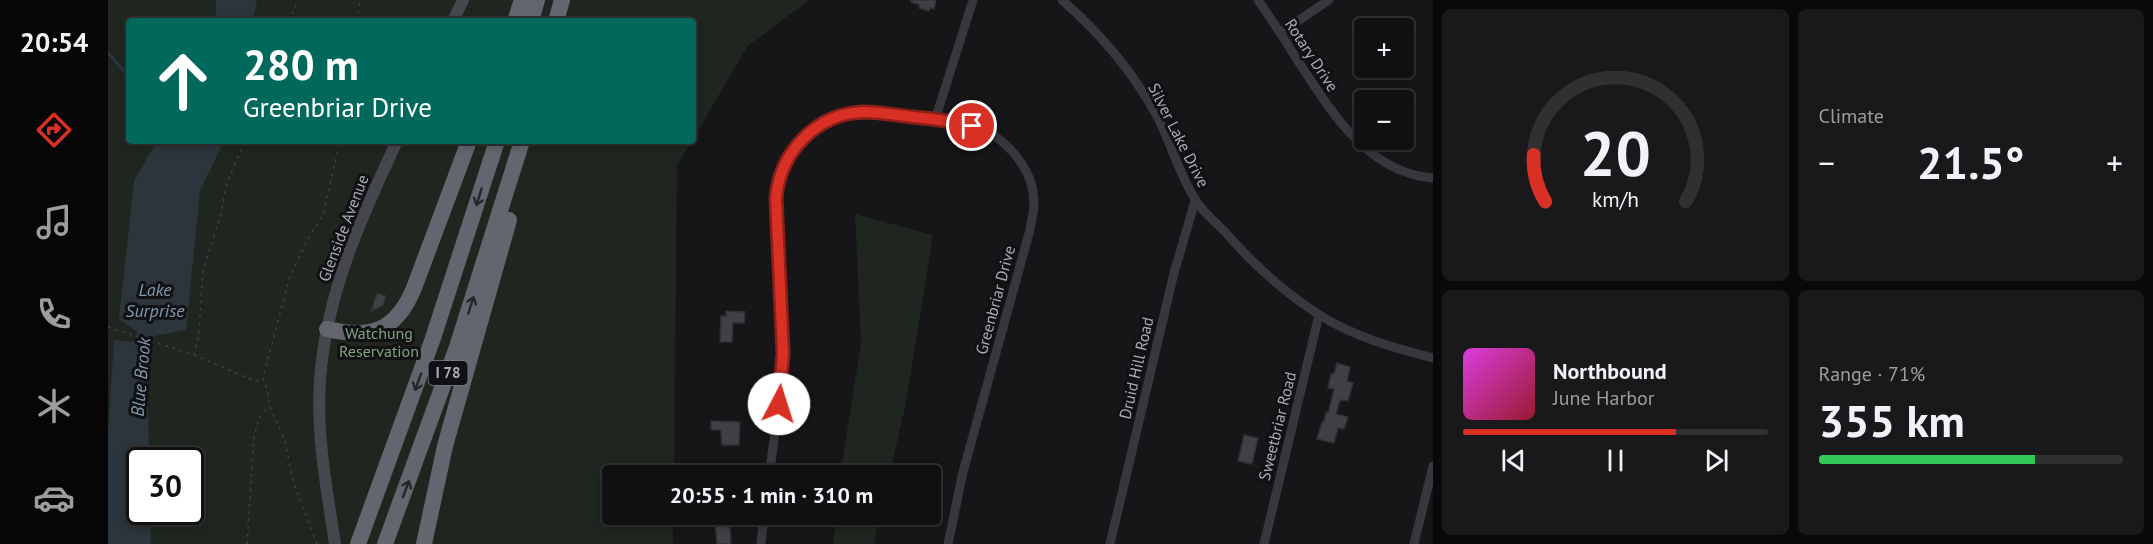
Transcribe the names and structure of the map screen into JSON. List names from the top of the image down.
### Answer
{
  "streets": {
    "highway": ["I 78"],
    "main road": ["Glenside Avenue"],
    "street": [
      "Rotary Drive",
      "Silver Lake Drive",
      "Greenbriar Drive",
      "Druid Hill Road",
      "Sweetbriar Road"
    ]
  },
  "crossings": [
    ["Silver Lake Drive", "Druid Hill Road"],
    ["Silver Lake Drive", "Sweetbriar Road"]
  ],
  "water": ["Lake Surprise", "Blue Brook"],
  "parks": ["Watchung Reservation"],
  "page": {
    "tabs": "20:54",
    "tile": [
      "Climate",
      ["Range · 71%", "355 km"]
    ],
    "map_buttons": ["+", "−"],
    "turn": ["280 m", "Greenbriar Drive"],
    "heat": ["−", "21.5°", "+"],
    "song": ["Northbound", "June Harbor"],
    "limit": "30",
    "trip": "20:55 · 1 min · 310 m",
    "gauge": ["20", "km/h"]
  }
}
